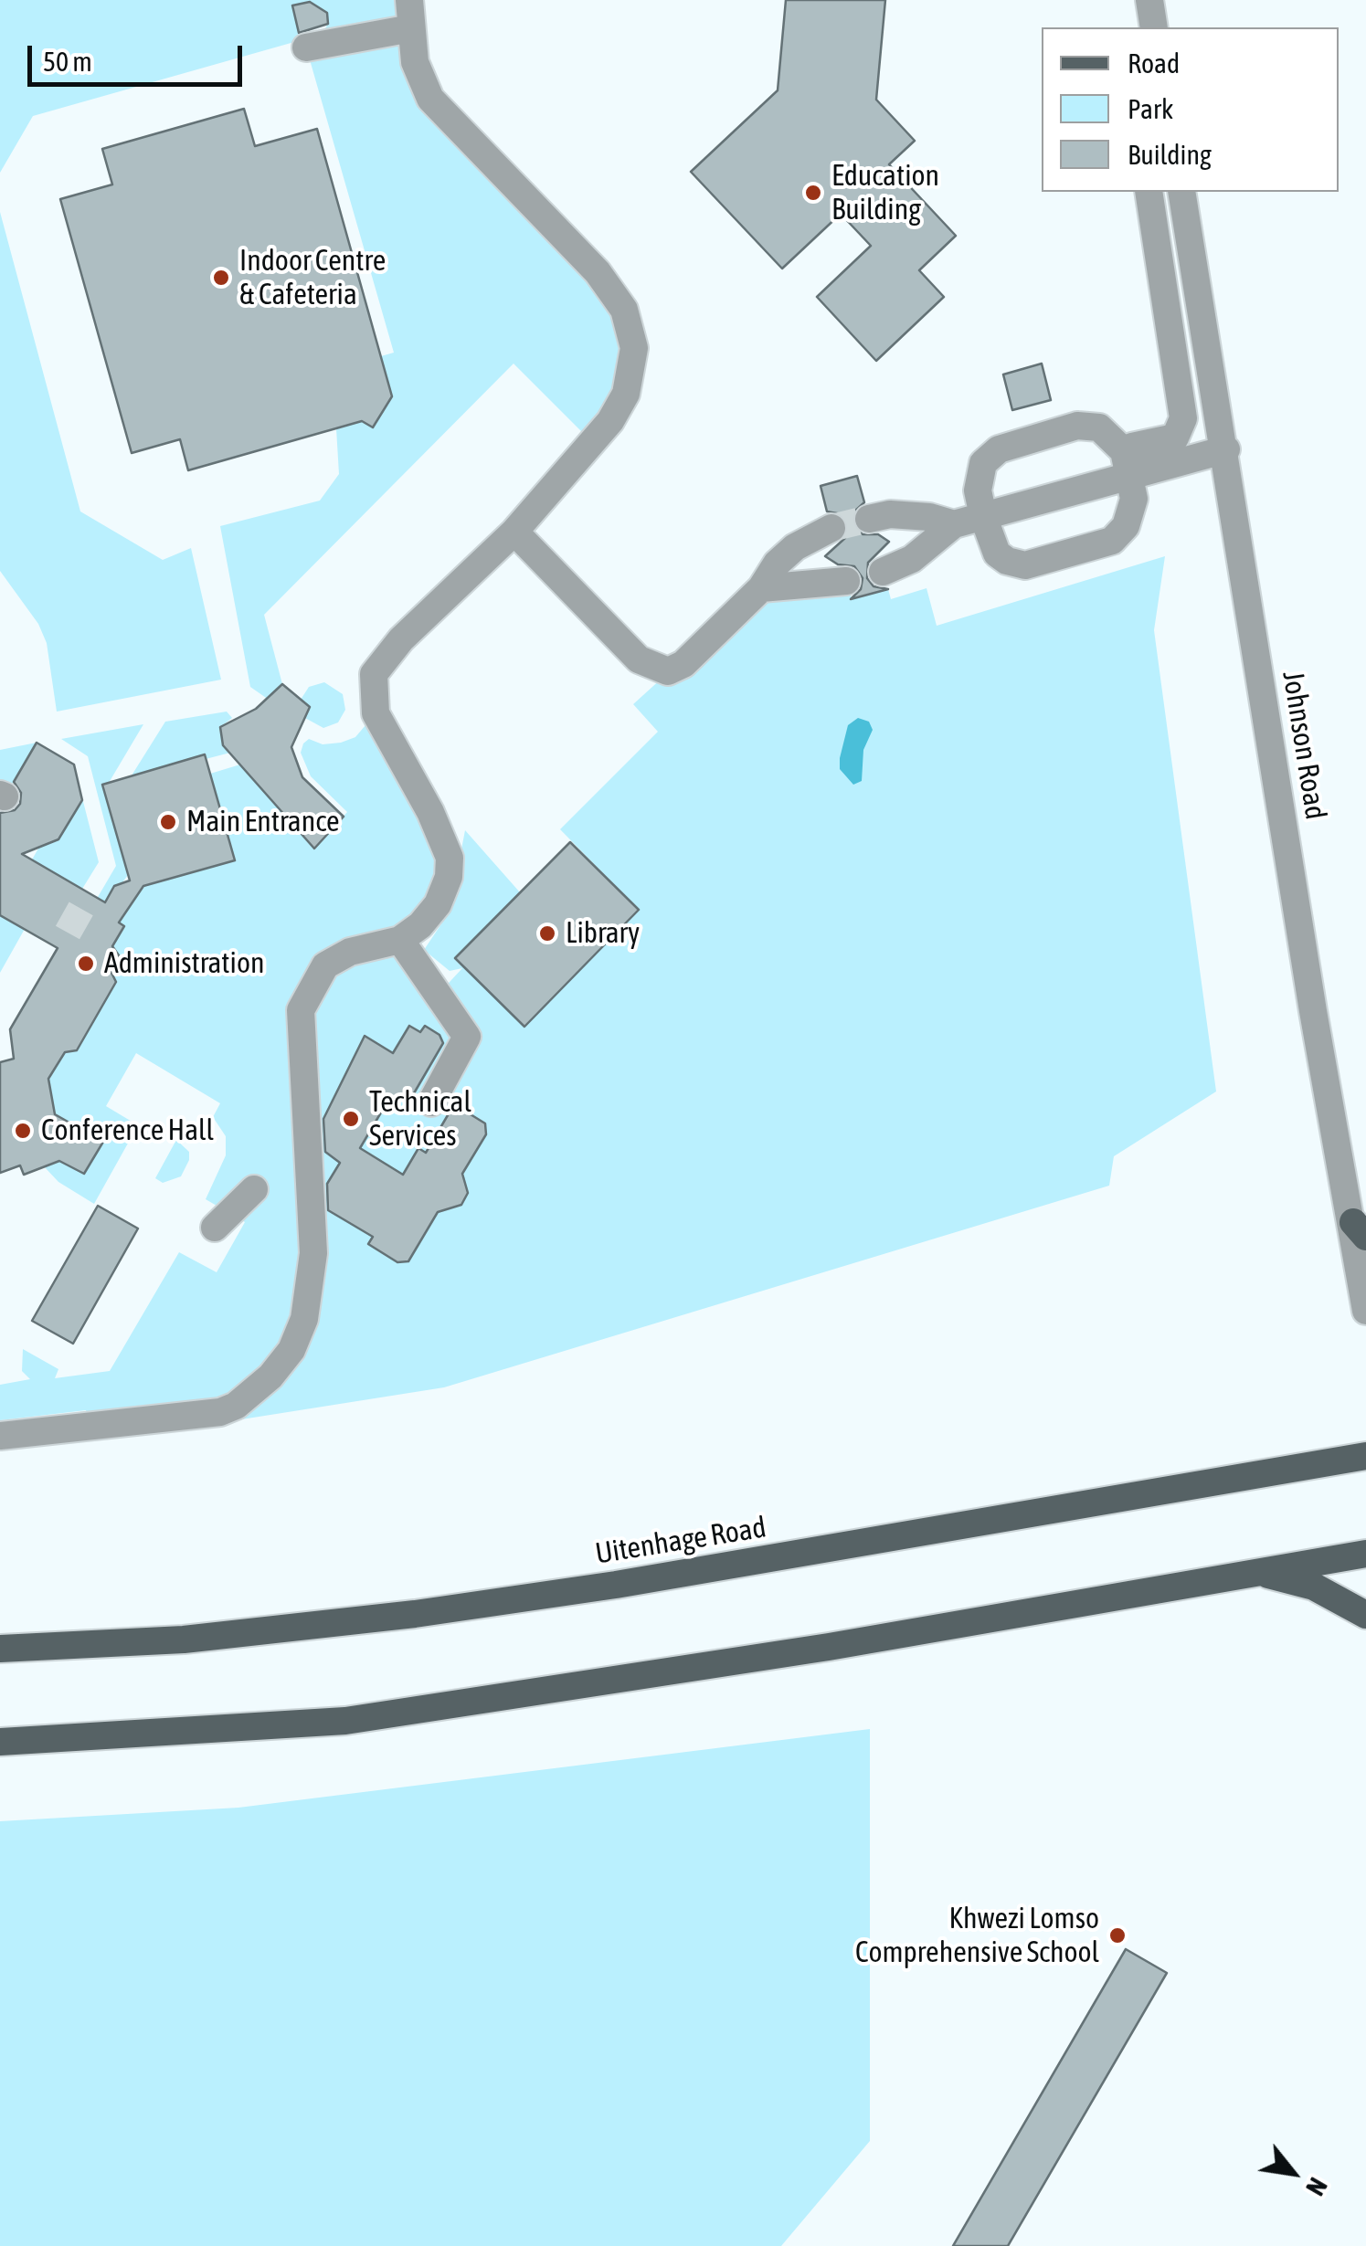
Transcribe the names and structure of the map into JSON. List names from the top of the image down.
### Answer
{
  "streets": {
    "main road": ["Uitenhage Road"],
    "street": ["Johnson Road"]
  },
  "places": [
    "Education Building",
    "Indoor Centre & Cafeteria",
    "Main Entrance",
    "Library",
    "Administration",
    "Technical Services",
    "Conference Hall",
    "Khwezi Lomso Comprehensive School"
  ],
  "legend": ["Road", "Park", "Building"],
  "scale_bar": "50 m",
  "north": "bottom right"
}
